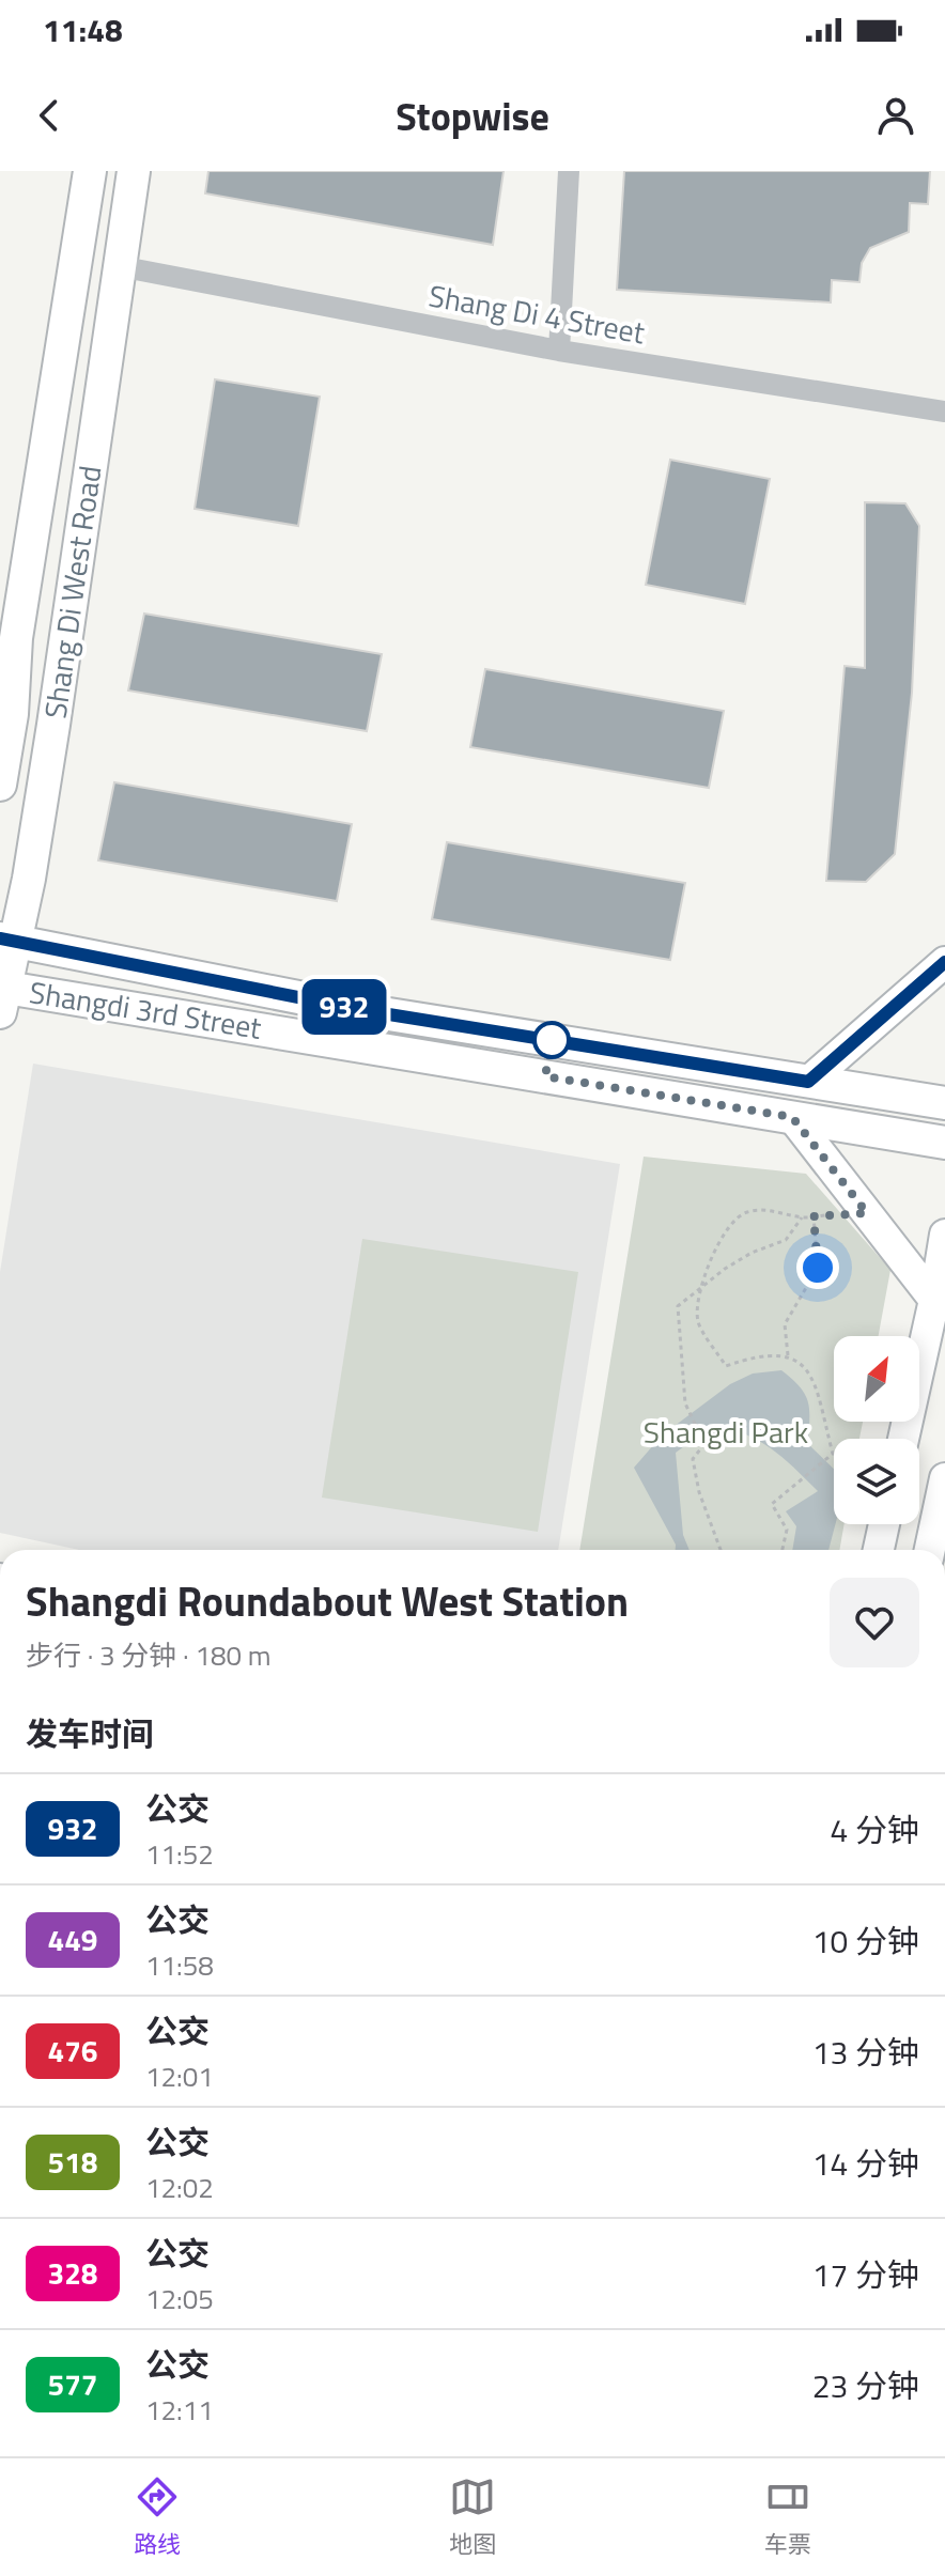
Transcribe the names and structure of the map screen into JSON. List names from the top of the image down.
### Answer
{
  "streets": {
    "main road": ["Shang Di West Road", "Shangdi 3rd Street"],
    "street": ["Shang Di 4 Street"]
  },
  "crossings": [
    ["Shang Di 4 Street", "Shang Di West Road"],
    ["Shang Di West Road", "Shangdi 3rd Street"]
  ],
  "parks": ["Shangdi Park"],
  "lines": ["bus line 932"],
  "north": "top right",
  "page": {
    "status": "11:48",
    "header": "Stopwise",
    "on_map": "932",
    "heading": [
      ["Shangdi Roundabout West Station", "步行 · 3 分钟 · 180 m"],
      "发车时间"
    ],
    "list": [
      {
        "mark": "932",
        "name": "公交",
        "note": "11:52",
        "value": "4 分钟"
      },
      {
        "mark": "449",
        "name": "公交",
        "note": "11:58",
        "value": "10 分钟"
      },
      {
        "mark": "476",
        "name": "公交",
        "note": "12:01",
        "value": "13 分钟"
      },
      {
        "mark": "518",
        "name": "公交",
        "note": "12:02",
        "value": "14 分钟"
      },
      {
        "mark": "328",
        "name": "公交",
        "note": "12:05",
        "value": "17 分钟"
      },
      {
        "mark": "577",
        "name": "公交",
        "note": "12:11",
        "value": "23 分钟"
      }
    ],
    "tabs": ["路线", "地图", "车票"]
  }
}
